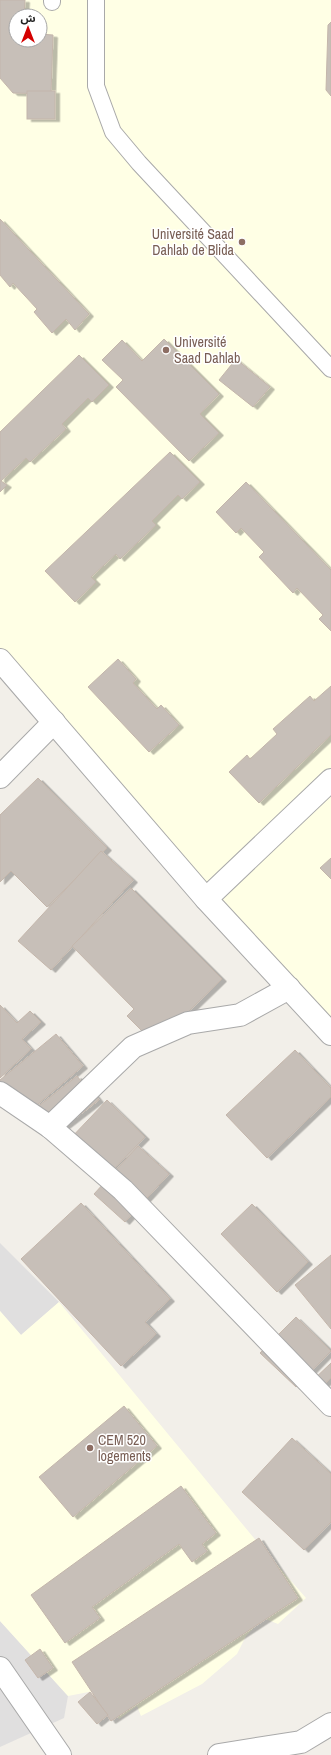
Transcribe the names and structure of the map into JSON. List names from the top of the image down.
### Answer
{
  "places": ["Université Saad Dahlab de Blida", "Université Saad Dahlab", "CEM 520 logements"],
  "north": "top"
}
